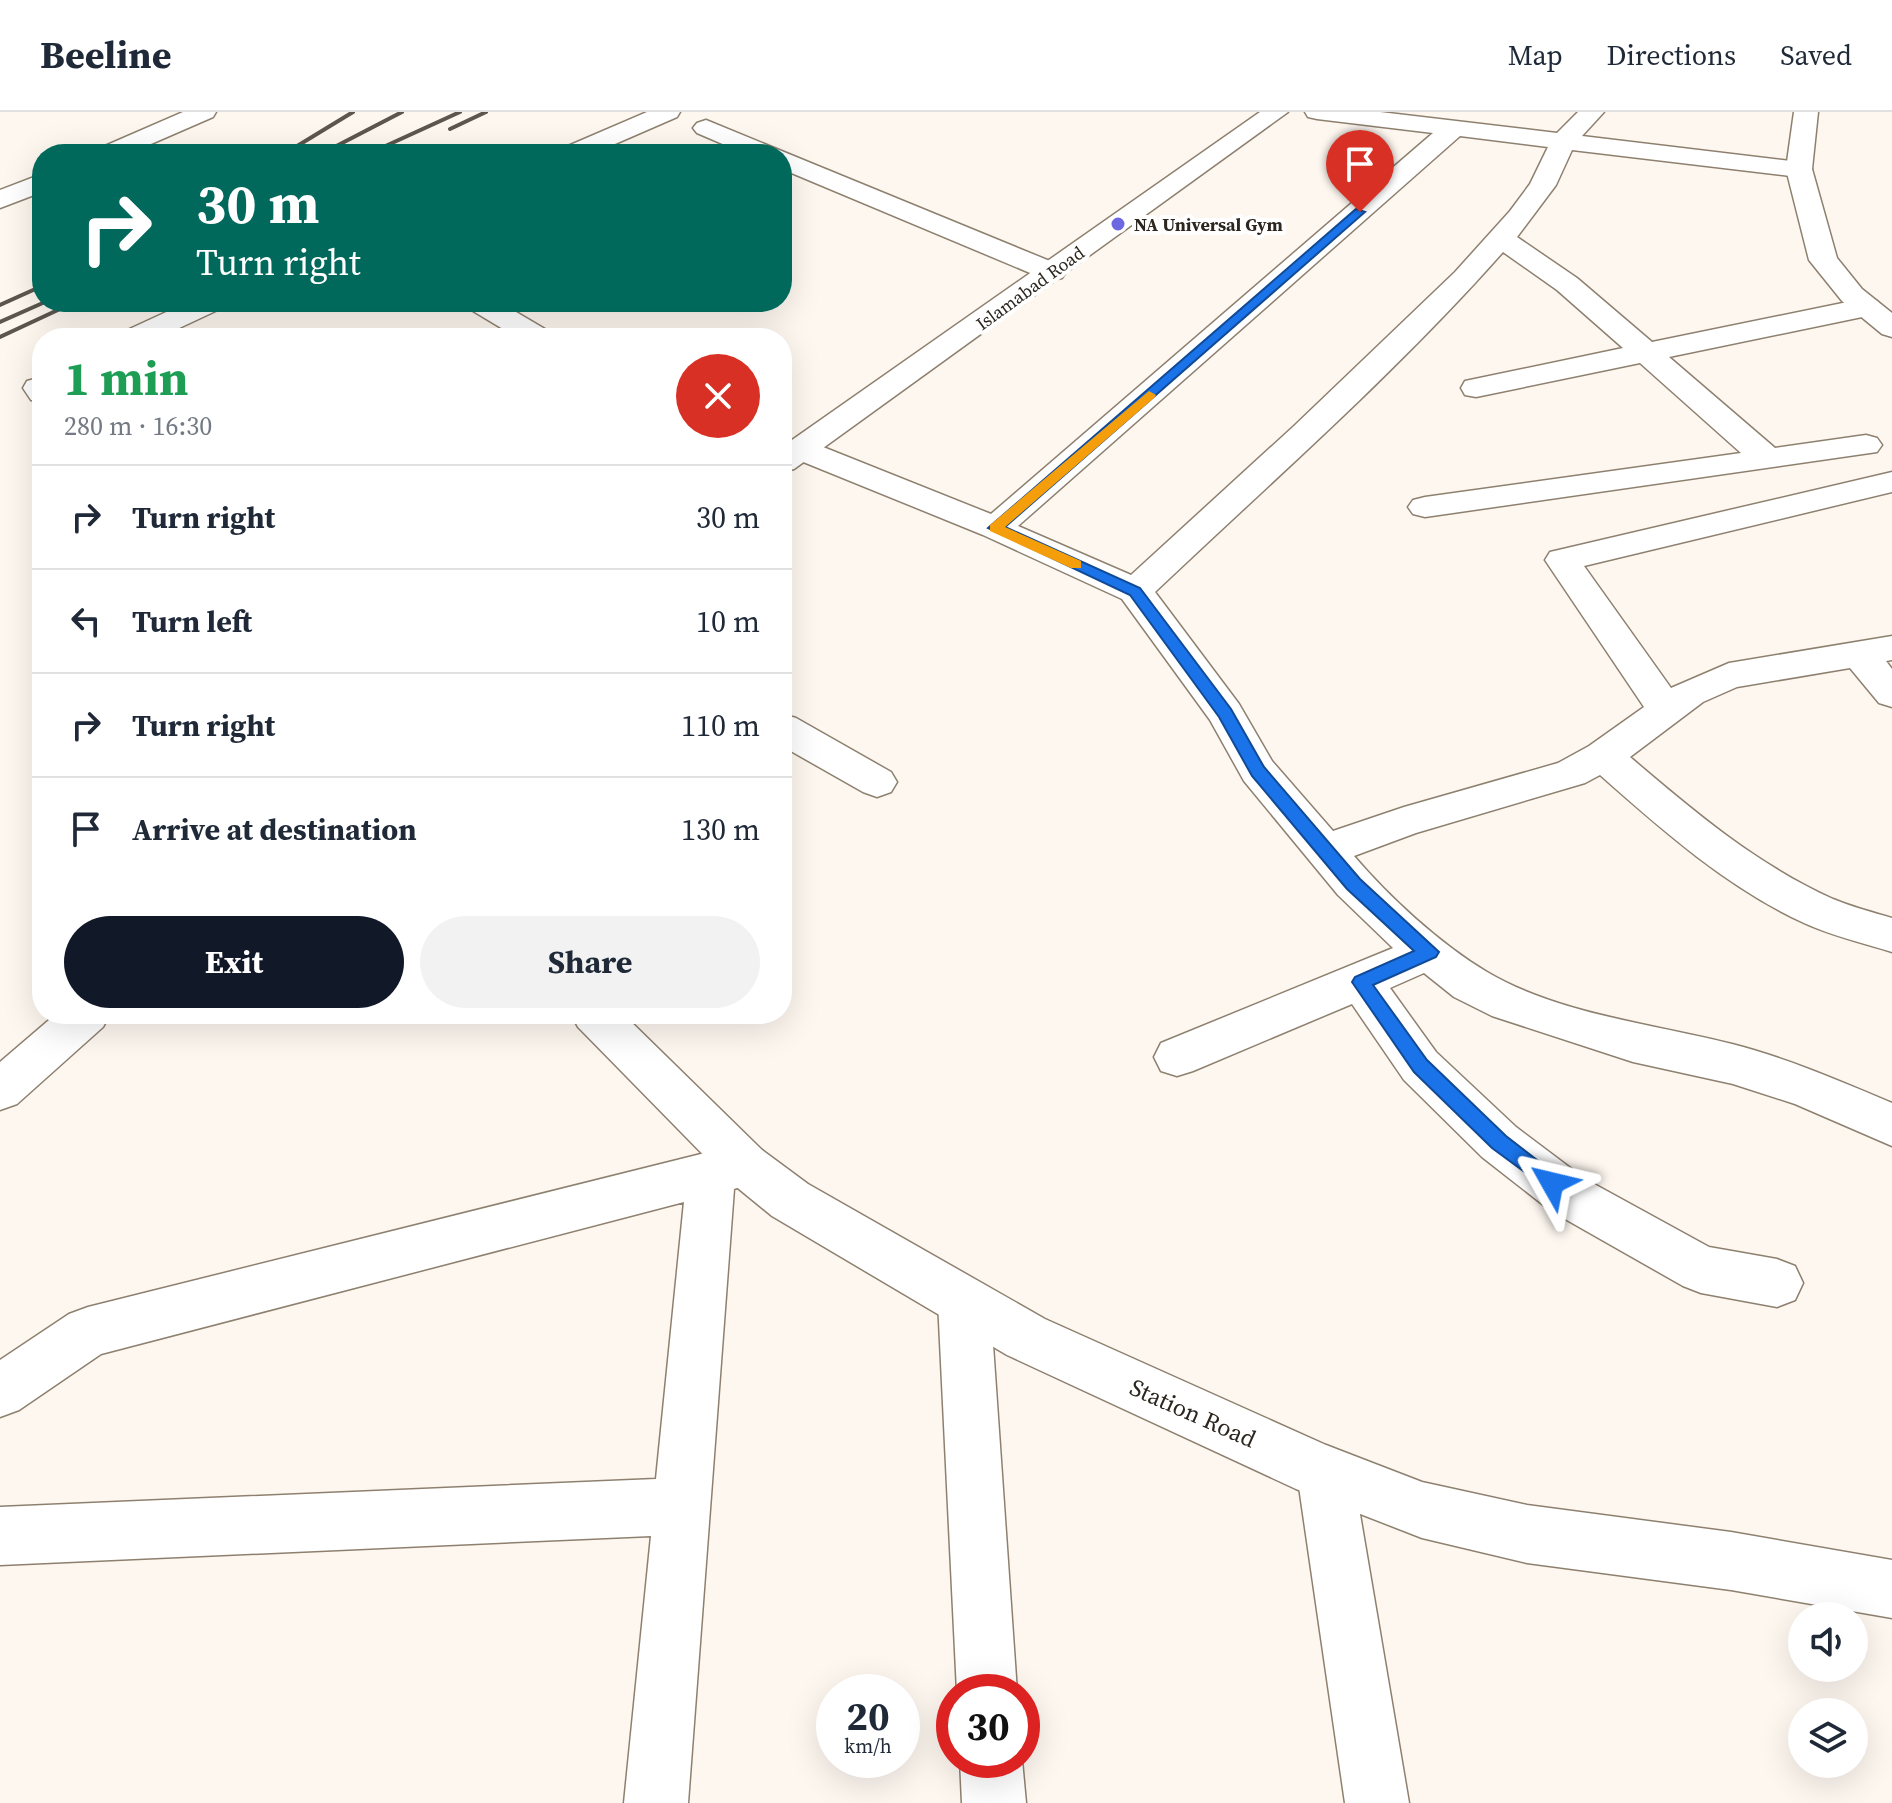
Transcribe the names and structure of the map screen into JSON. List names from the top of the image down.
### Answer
{
  "streets": {
    "street": ["Islamabad Road", "Station Road"]
  },
  "places": ["NA Universal Gym"],
  "page": {
    "header": "Beeline",
    "nav": ["Map", "Directions", "Saved"],
    "turn": ["30 m", "Turn right"],
    "heading": ["1 min", "280 m · 16:30"],
    "list": [
      {
        "name": "Turn right",
        "value": "30 m"
      },
      {
        "name": "Turn left",
        "value": "10 m"
      },
      {
        "name": "Turn right",
        "value": "110 m"
      },
      {
        "name": "Arrive at destination",
        "value": "130 m"
      }
    ],
    "buttons": ["Exit", "Share"],
    "speed": "20 km/h",
    "limit": "30"
  }
}
